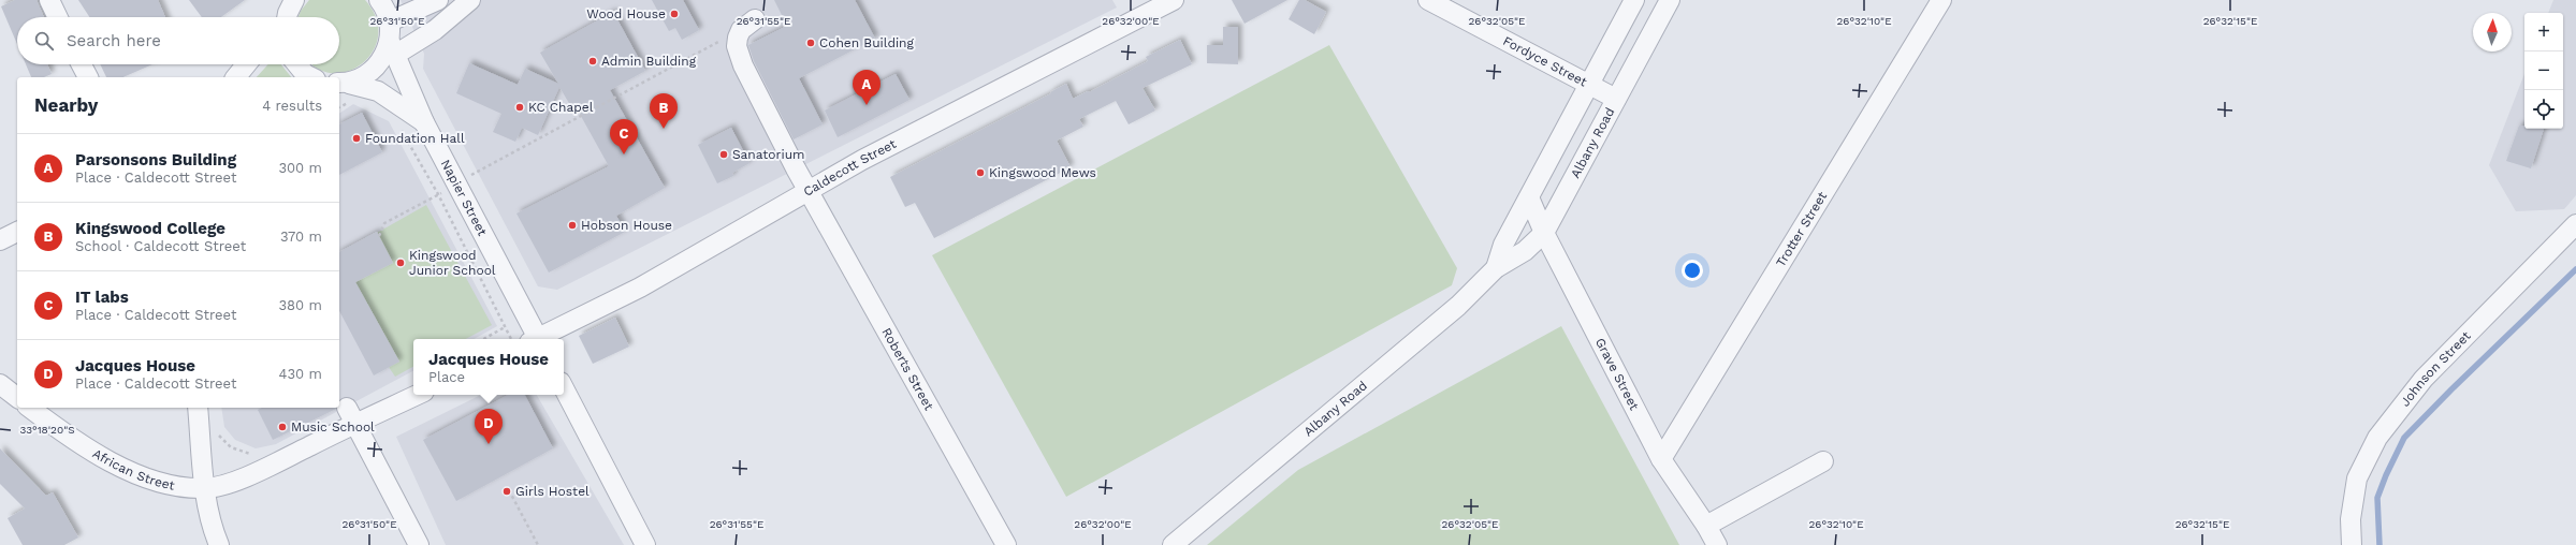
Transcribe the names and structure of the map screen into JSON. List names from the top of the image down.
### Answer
{
  "streets": {
    "street": [
      "Fordyce Street",
      "Albany Road",
      "Caldecott Street",
      "Napier Street",
      "Trotter Street",
      "Roberts Street",
      "Johnson Street",
      "Grave Street",
      "African Street"
    ]
  },
  "crossings": [
    ["Fordyce Street", "Albany Road"],
    ["Albany Road", "Grave Street"],
    ["Caldecott Street", "Roberts Street"],
    ["Trotter Street", "Grave Street"]
  ],
  "places": [
    "Wood House",
    "Cohen Building",
    "Admin Building",
    "KC Chapel",
    "Foundation Hall",
    "Sanatorium",
    "Kingswood Mews",
    "Hobson House",
    "Kingswood Junior School",
    "Music School",
    "Girls Hostel"
  ],
  "north": "top",
  "page": {
    "map_buttons": ["+", "−"],
    "search": "Search here",
    "pins": [
      "A",
      "B",
      "C",
      "D"
    ],
    "heading": ["Nearby", "4 results"],
    "list": [
      {
        "mark": "A",
        "name": "Parsonsons Building",
        "note": "Place · Caldecott Street",
        "value": "300 m"
      },
      {
        "mark": "B",
        "name": "Kingswood College",
        "note": "School · Caldecott Street",
        "value": "370 m"
      },
      {
        "mark": "C",
        "name": "IT labs",
        "note": "Place · Caldecott Street",
        "value": "380 m"
      },
      {
        "mark": "D",
        "name": "Jacques House",
        "note": "Place · Caldecott Street",
        "value": "430 m"
      }
    ],
    "popup": ["Jacques House", "Place"]
  },
  "coordinates": [
    "26°31'50\"E",
    "26°31'55\"E",
    "26°32'00\"E",
    "26°32'05\"E",
    "26°32'10\"E",
    "26°32'15\"E",
    "33°18'20\"S"
  ]
}
